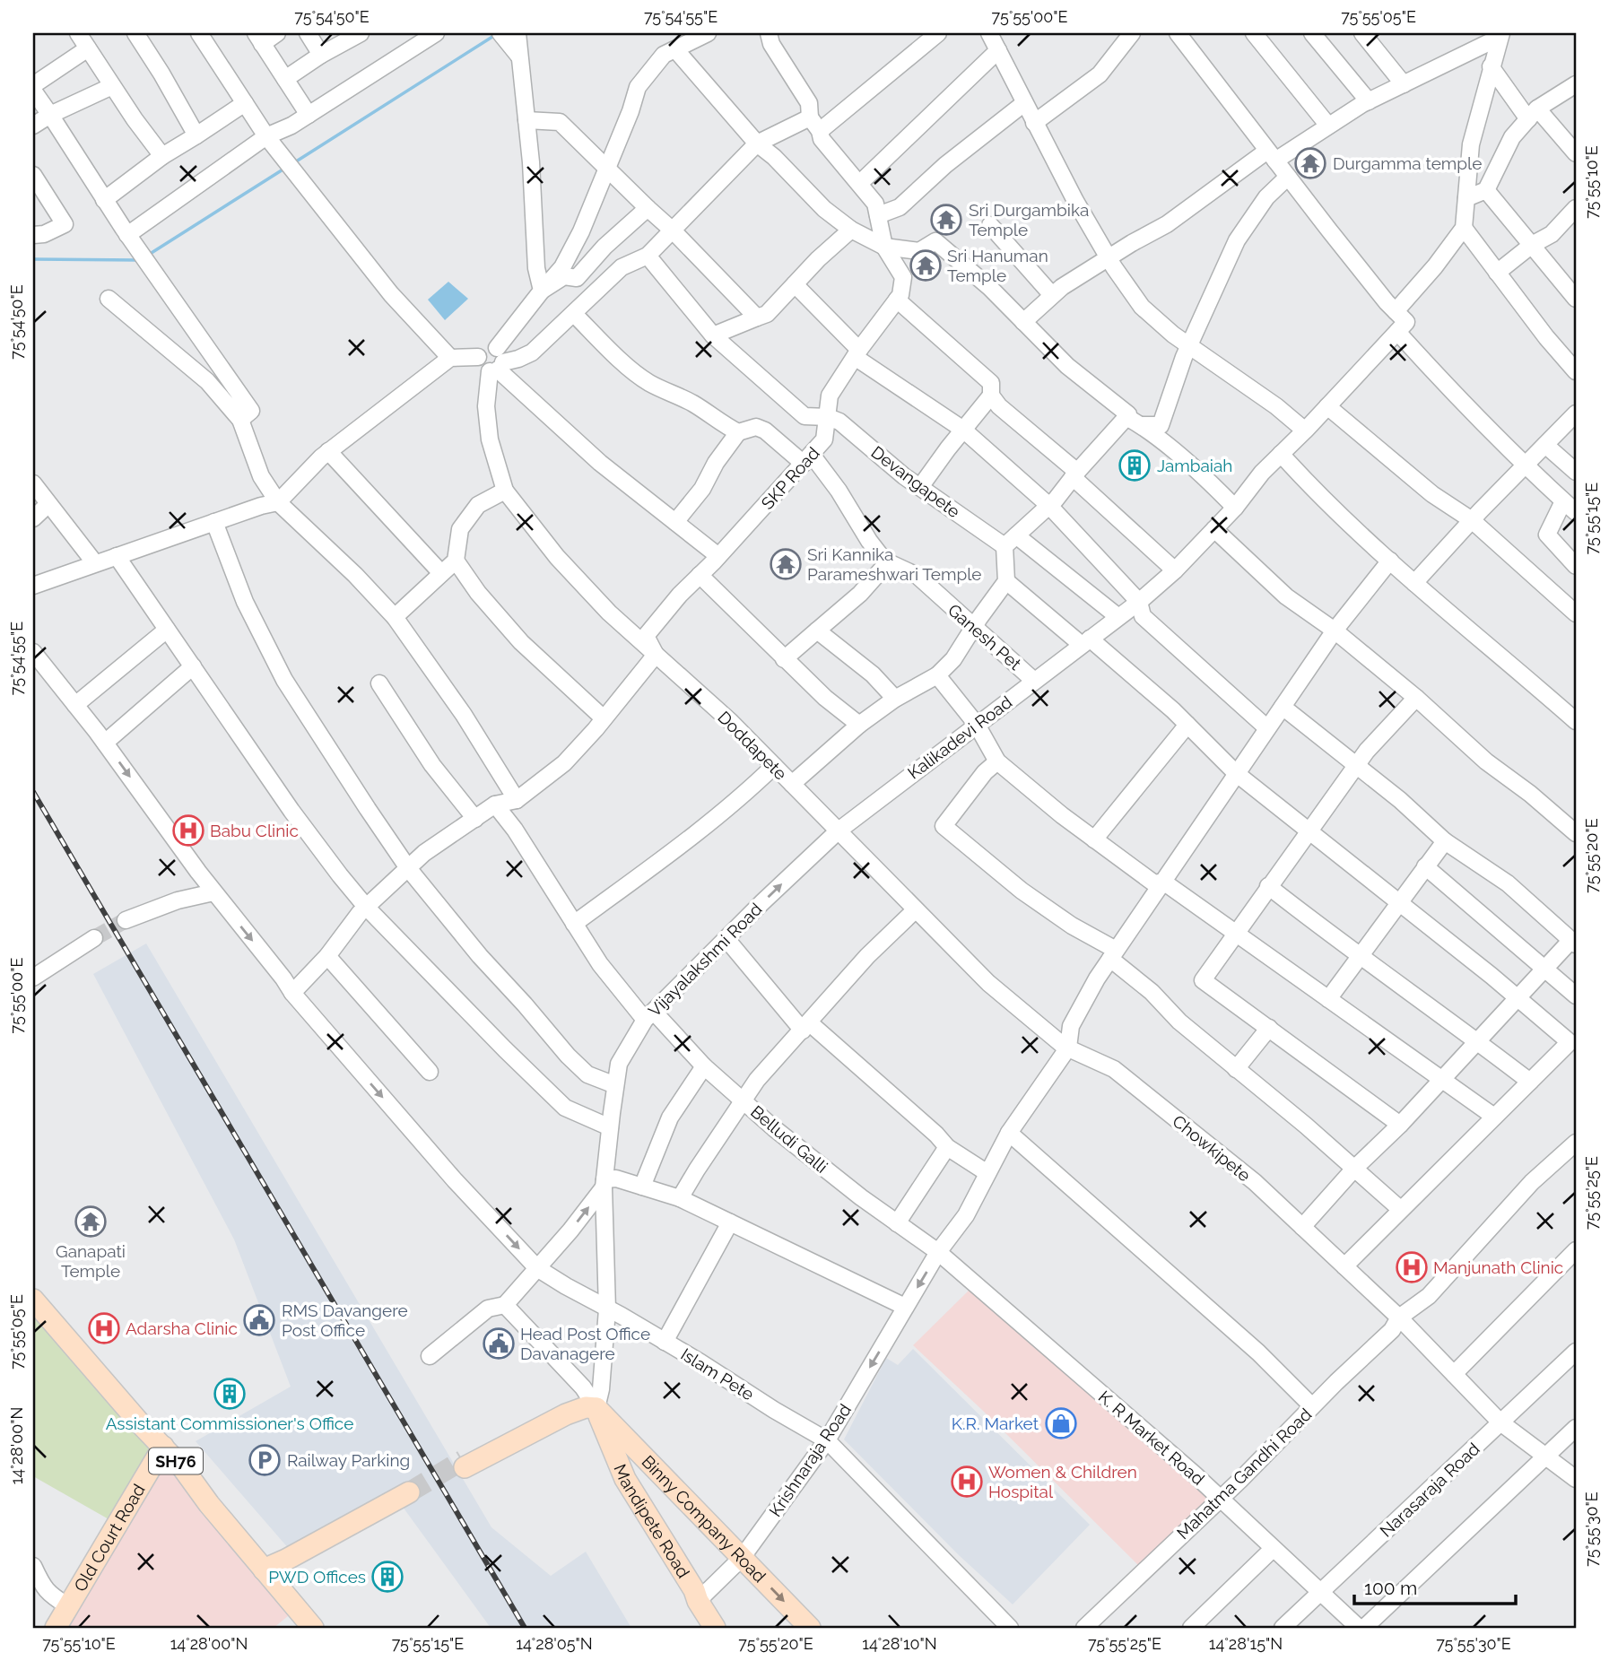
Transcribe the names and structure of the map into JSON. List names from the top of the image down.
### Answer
{
  "streets": {
    "main road": [
      "SH76",
      "Binny Company Road",
      "Mandipete Road",
      "Old Court Road"
    ],
    "street": [
      "SKP Road",
      "Devangapete",
      "Ganesh Pet",
      "Kalikadevi Road",
      "Doddapete",
      "Vijayalakshmi Road",
      "Belludi Galli",
      "Chowkipete",
      "Islam Pete",
      "K. R Market Road",
      "Krishnaraja Road",
      "Mahatma Gandhi Road",
      "Narasaraja Road"
    ]
  },
  "crossings": [
    ["SKP Road", "Devangapete"],
    ["SKP Road", "Ganesh Pet"],
    ["SKP Road", "Doddapete"],
    ["Devangapete", "Kalikadevi Road"],
    ["Ganesh Pet", "Kalikadevi Road"],
    ["Kalikadevi Road", "Doddapete"],
    ["Kalikadevi Road", "Vijayalakshmi Road"],
    ["Kalikadevi Road", "Chowkipete"],
    ["Doddapete", "Vijayalakshmi Road"],
    ["Doddapete", "Chowkipete"],
    ["Vijayalakshmi Road", "Belludi Galli"],
    ["Vijayalakshmi Road", "Chowkipete"],
    ["Vijayalakshmi Road", "Islam Pete"],
    ["Vijayalakshmi Road", "Binny Company Road"],
    ["Vijayalakshmi Road", "Mandipete Road"],
    ["Belludi Galli", "K. R Market Road"],
    ["Belludi Galli", "Krishnaraja Road"],
    ["Chowkipete", "Krishnaraja Road"],
    ["Chowkipete", "Mahatma Gandhi Road"],
    ["Chowkipete", "Narasaraja Road"],
    ["Islam Pete", "Krishnaraja Road"],
    ["K. R Market Road", "Krishnaraja Road"],
    ["K. R Market Road", "Mahatma Gandhi Road"],
    ["K. R Market Road", "Narasaraja Road"],
    ["Krishnaraja Road", "Binny Company Road"],
    ["Krishnaraja Road", "Mandipete Road"],
    ["SH76", "Old Court Road"],
    ["Binny Company Road", "Mandipete Road"]
  ],
  "places": {
    "temple": [
      "Durgamma temple",
      "Sri Durgambika Temple",
      "Sri Hanuman Temple",
      "Sri Kannika Parameshwari Temple",
      "Ganapati Temple"
    ],
    "building": ["Jambaiah", "Assistant Commissioner's Office", "PWD Offices"],
    "hospital": [
      "Babu Clinic",
      "Manjunath Clinic",
      "Adarsha Clinic",
      "Women & Children Hospital"
    ],
    "public building": ["RMS Davangere Post Office", "Head Post Office Davanagere"],
    "shop": ["K.R. Market"],
    "parking": ["Railway Parking"]
  },
  "scale_bar": "100 m",
  "coordinates": [
    "75°54'50\"E",
    "75°54'55\"E",
    "75°55'00\"E",
    "75°55'05\"E",
    "75°55'10\"E",
    "75°55'15\"E",
    "75°55'20\"E",
    "75°55'25\"E",
    "14°28'00\"N",
    "75°55'30\"E",
    "14°28'05\"N",
    "14°28'10\"N",
    "14°28'15\"N"
  ]
}
